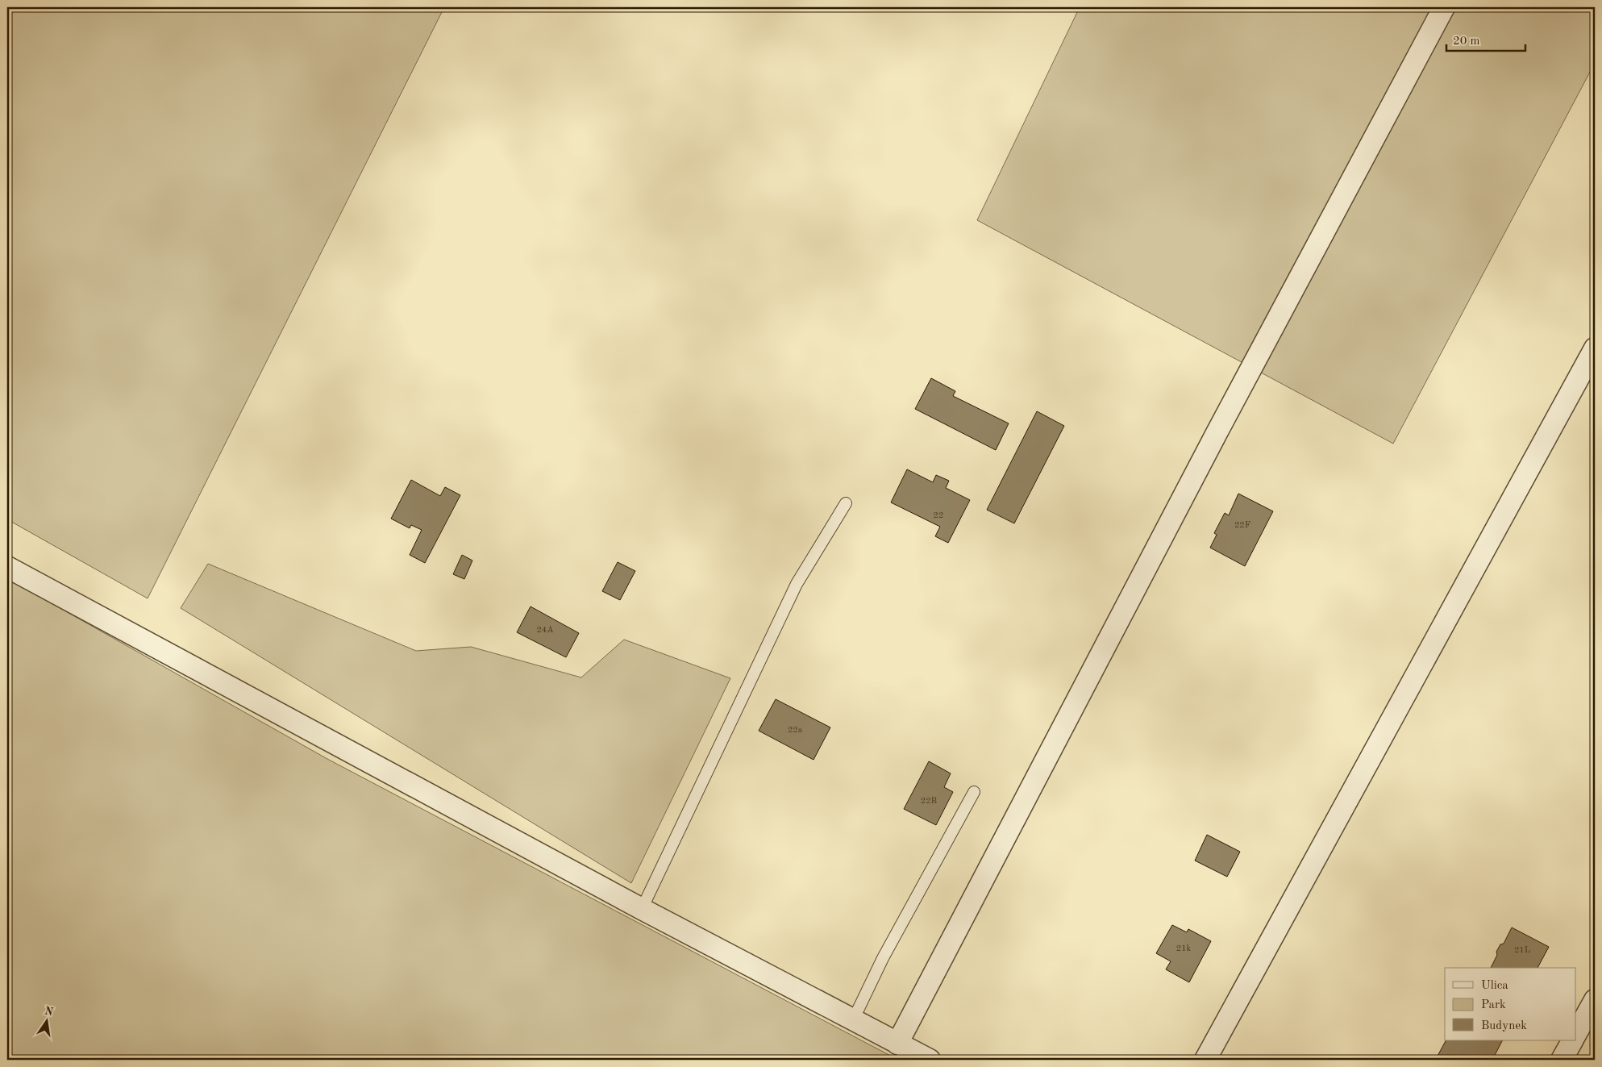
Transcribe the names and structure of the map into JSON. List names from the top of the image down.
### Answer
{
  "house_numbers": [
    "22",
    "22F",
    "24A",
    "22a",
    "22B",
    "21k",
    "21L"
  ],
  "legend": ["Ulica", "Park", "Budynek"],
  "scale_bar": "20 m",
  "north": "top"
}
